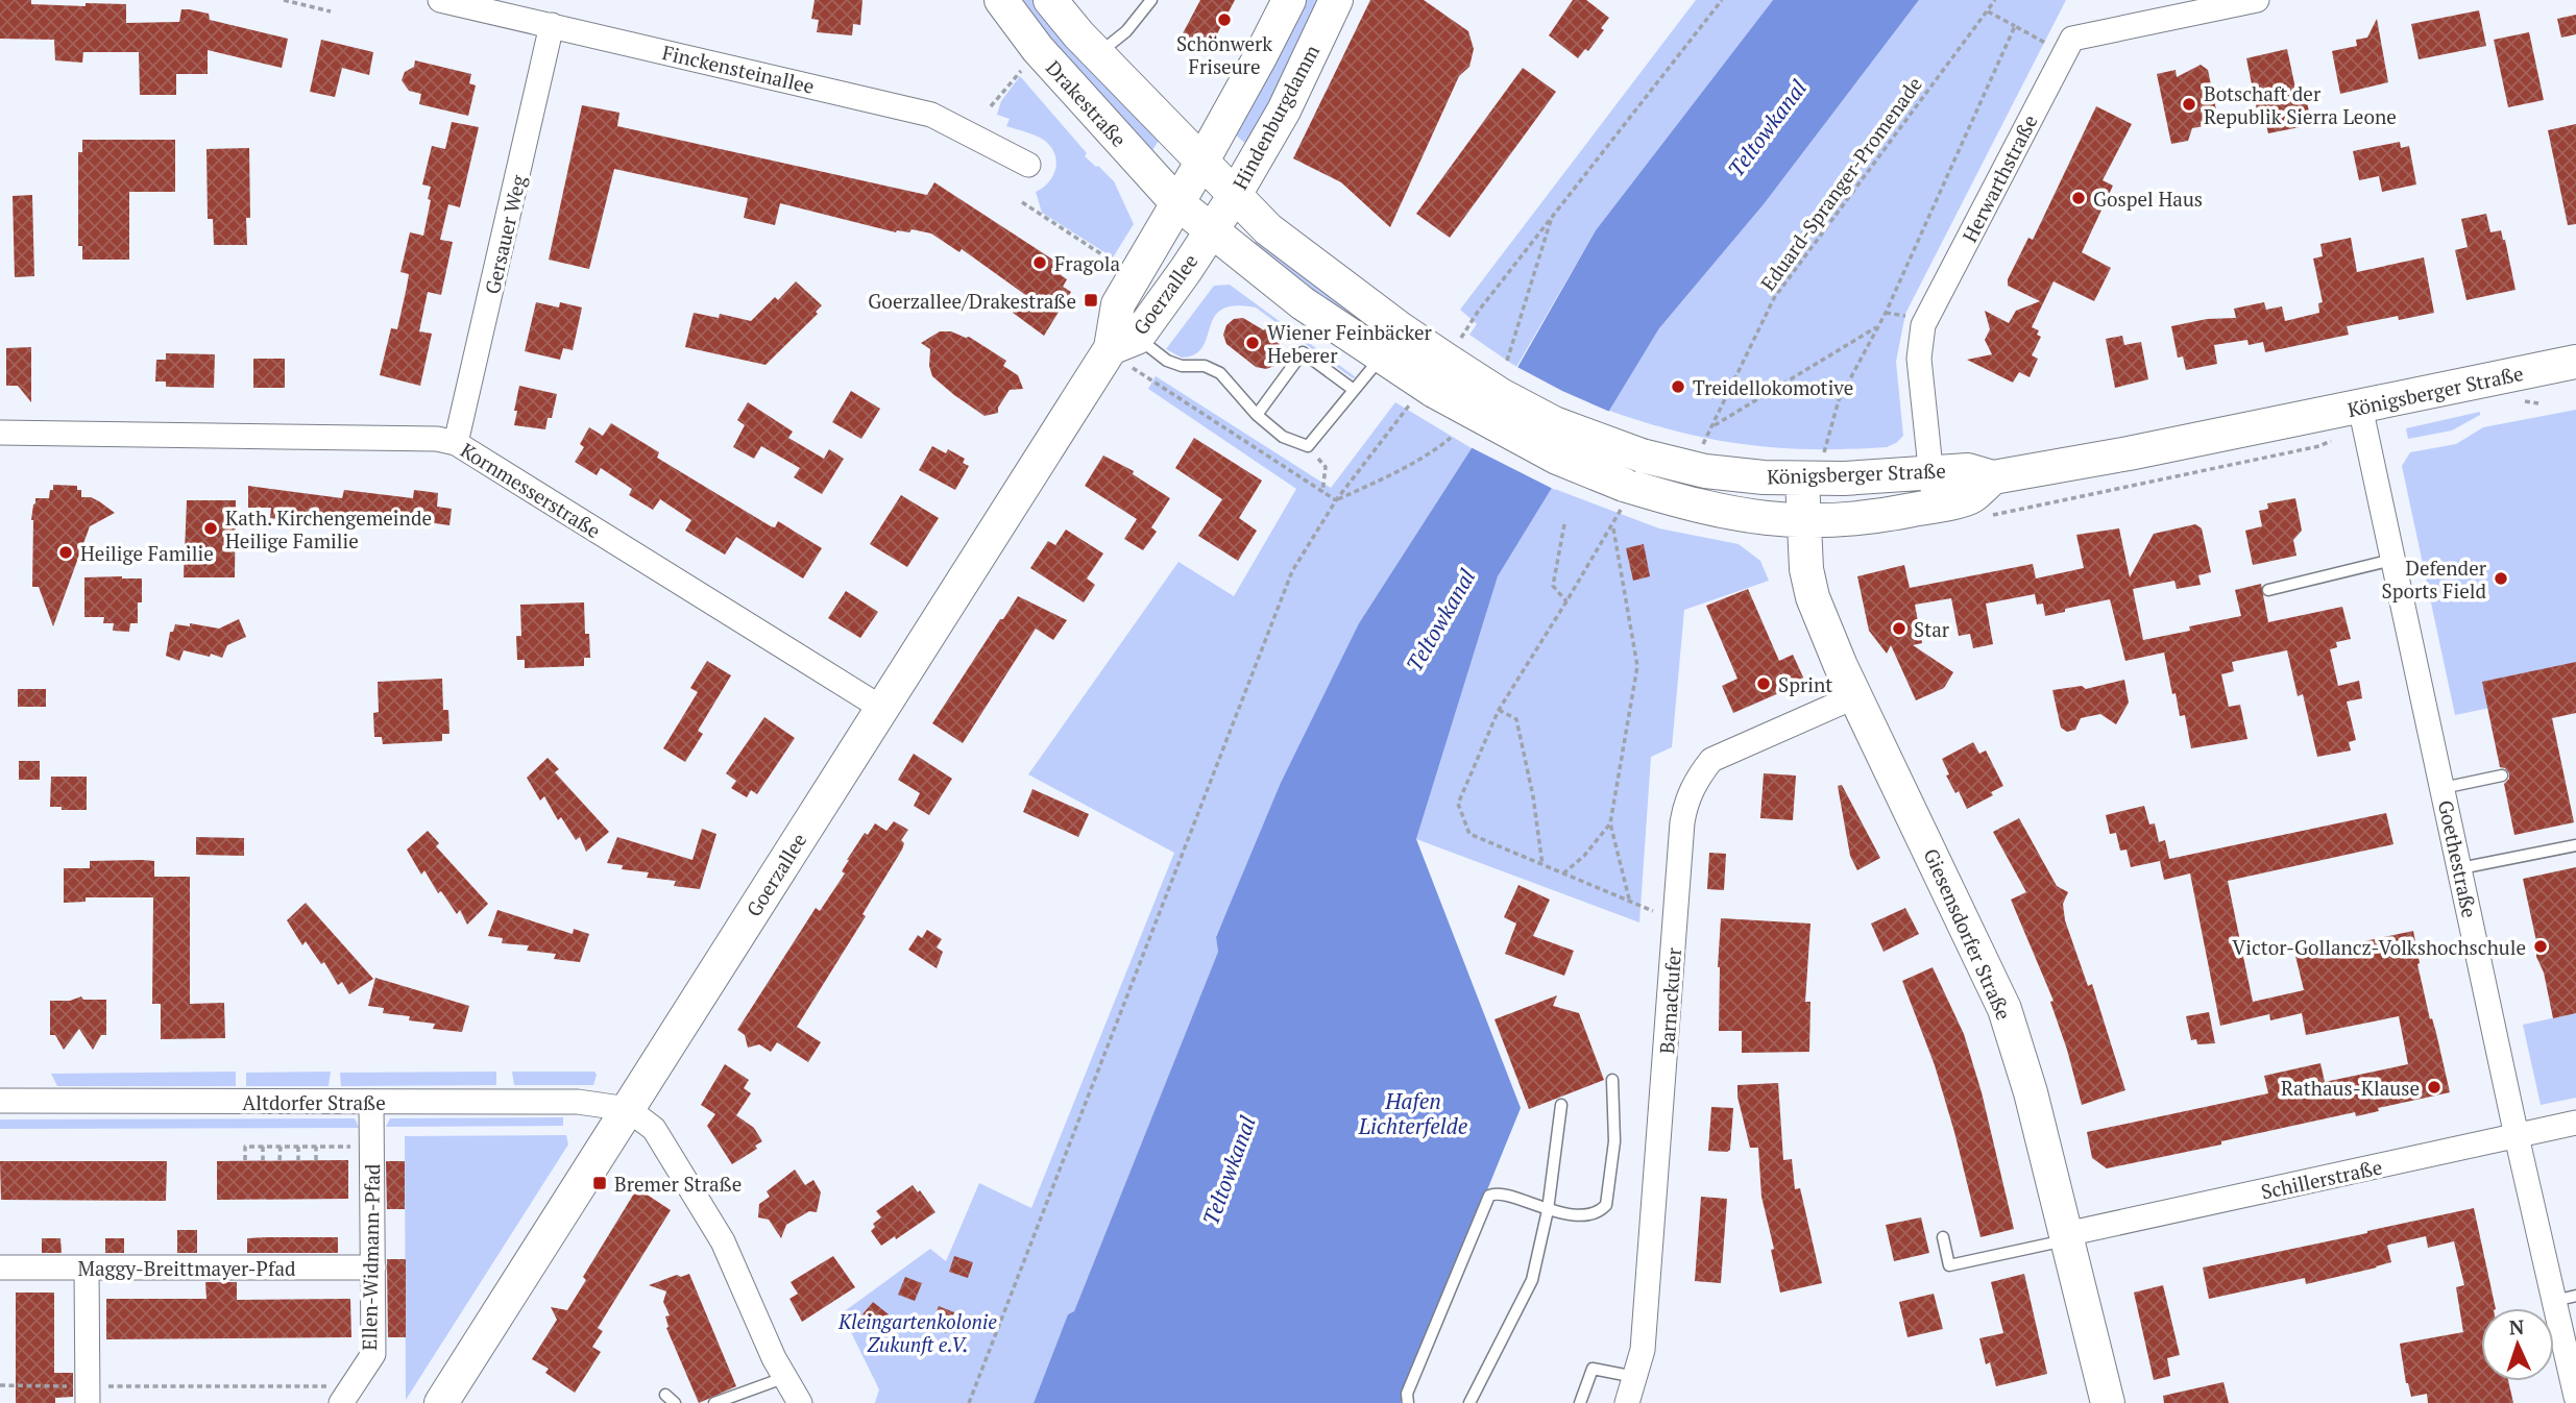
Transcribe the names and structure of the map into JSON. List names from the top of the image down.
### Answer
{
  "streets": {
    "main road": [
      "Drakestraße",
      "Hindenburgdamm",
      "Goerzallee",
      "Königsberger Straße",
      "Giesensdorfer Straße"
    ],
    "street": [
      "Finckensteinallee",
      "Herwarthstraße",
      "Gersauer Weg",
      "Kornmesserstraße",
      "Goethestraße",
      "Barnackufer",
      "Altdorfer Straße",
      "Schillerstraße",
      "Ellen-Widmann-Pfad",
      "Maggy-Breittmayer-Pfad"
    ],
    "path": ["Eduard-Spranger-Promenade"]
  },
  "crossings": [
    ["Finckensteinallee", "Gersauer Weg"],
    ["Drakestraße", "Hindenburgdamm"],
    ["Drakestraße", "Goerzallee"],
    ["Drakestraße", "Königsberger Straße"],
    ["Hindenburgdamm", "Goerzallee"],
    ["Hindenburgdamm", "Königsberger Straße"],
    ["Herwarthstraße", "Königsberger Straße"],
    ["Gersauer Weg", "Kornmesserstraße"],
    ["Goerzallee", "Königsberger Straße"],
    ["Goerzallee", "Kornmesserstraße"],
    ["Goerzallee", "Altdorfer Straße"],
    ["Königsberger Straße", "Goethestraße"],
    ["Königsberger Straße", "Giesensdorfer Straße"],
    ["Goethestraße", "Schillerstraße"],
    ["Giesensdorfer Straße", "Barnackufer"],
    ["Giesensdorfer Straße", "Schillerstraße"],
    ["Altdorfer Straße", "Ellen-Widmann-Pfad"],
    ["Ellen-Widmann-Pfad", "Maggy-Breittmayer-Pfad"]
  ],
  "water": ["Teltowkanal", "Hafen Lichterfelde"],
  "parks": ["Kleingartenkolonie Zukunft e.V."],
  "places": {
    "other": [
      "Schönwerk Friseure",
      "Botschaft der Republik Sierra Leone",
      "Gospel Haus",
      "Fragola",
      "Wiener Feinbäcker Heberer",
      "Treidellokomotive",
      "Kath. Kirchengemeinde Heilige Familie",
      "Heilige Familie",
      "Defender Sports Field",
      "Star",
      "Sprint",
      "Victor-Gollancz-Volkshochschule",
      "Rathaus-Klause"
    ],
    "transit": ["Goerzallee/Drakestraße", "Bremer Straße"]
  },
  "north": "top"
}
